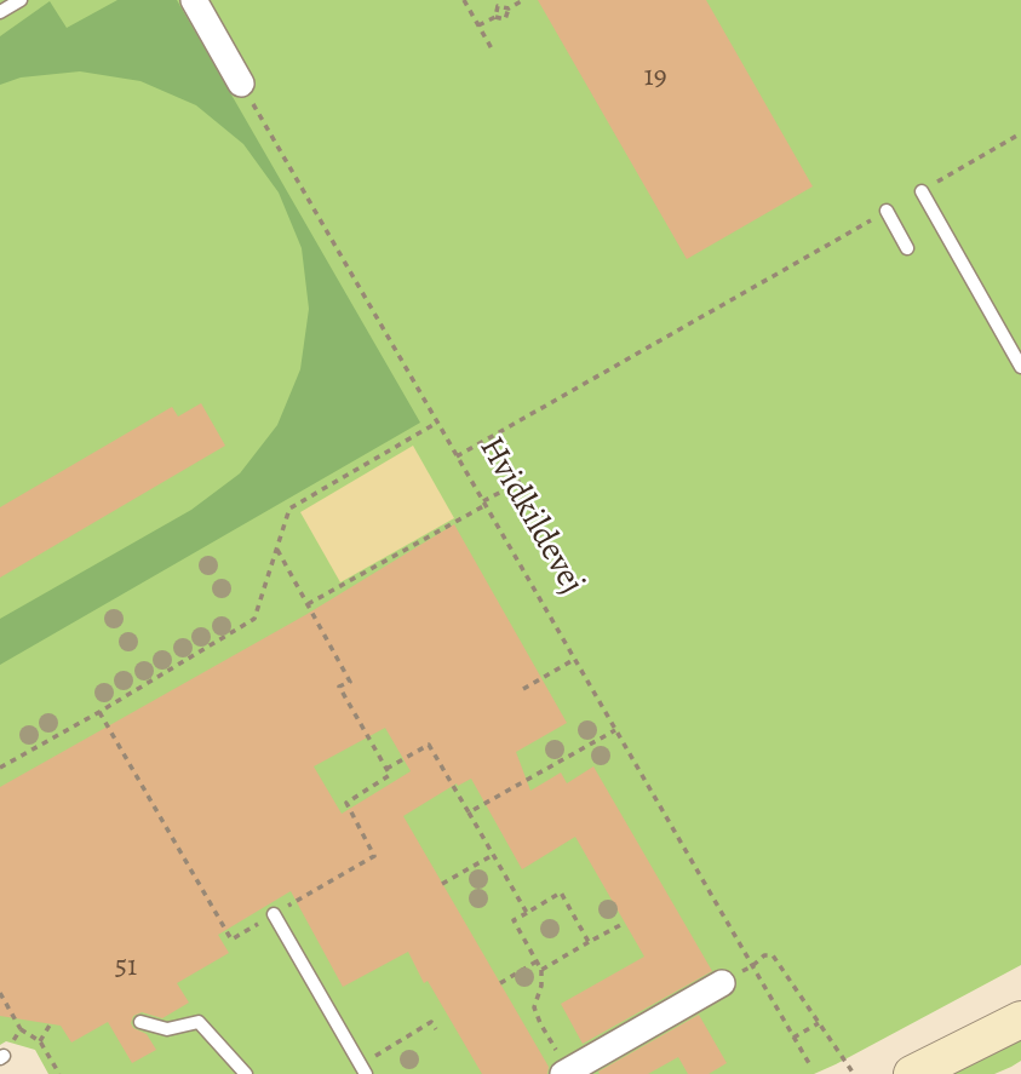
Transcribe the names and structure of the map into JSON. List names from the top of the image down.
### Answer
{
  "streets": {
    "path": ["Hvidkildevej"]
  },
  "house_numbers": ["19", "51"]
}
